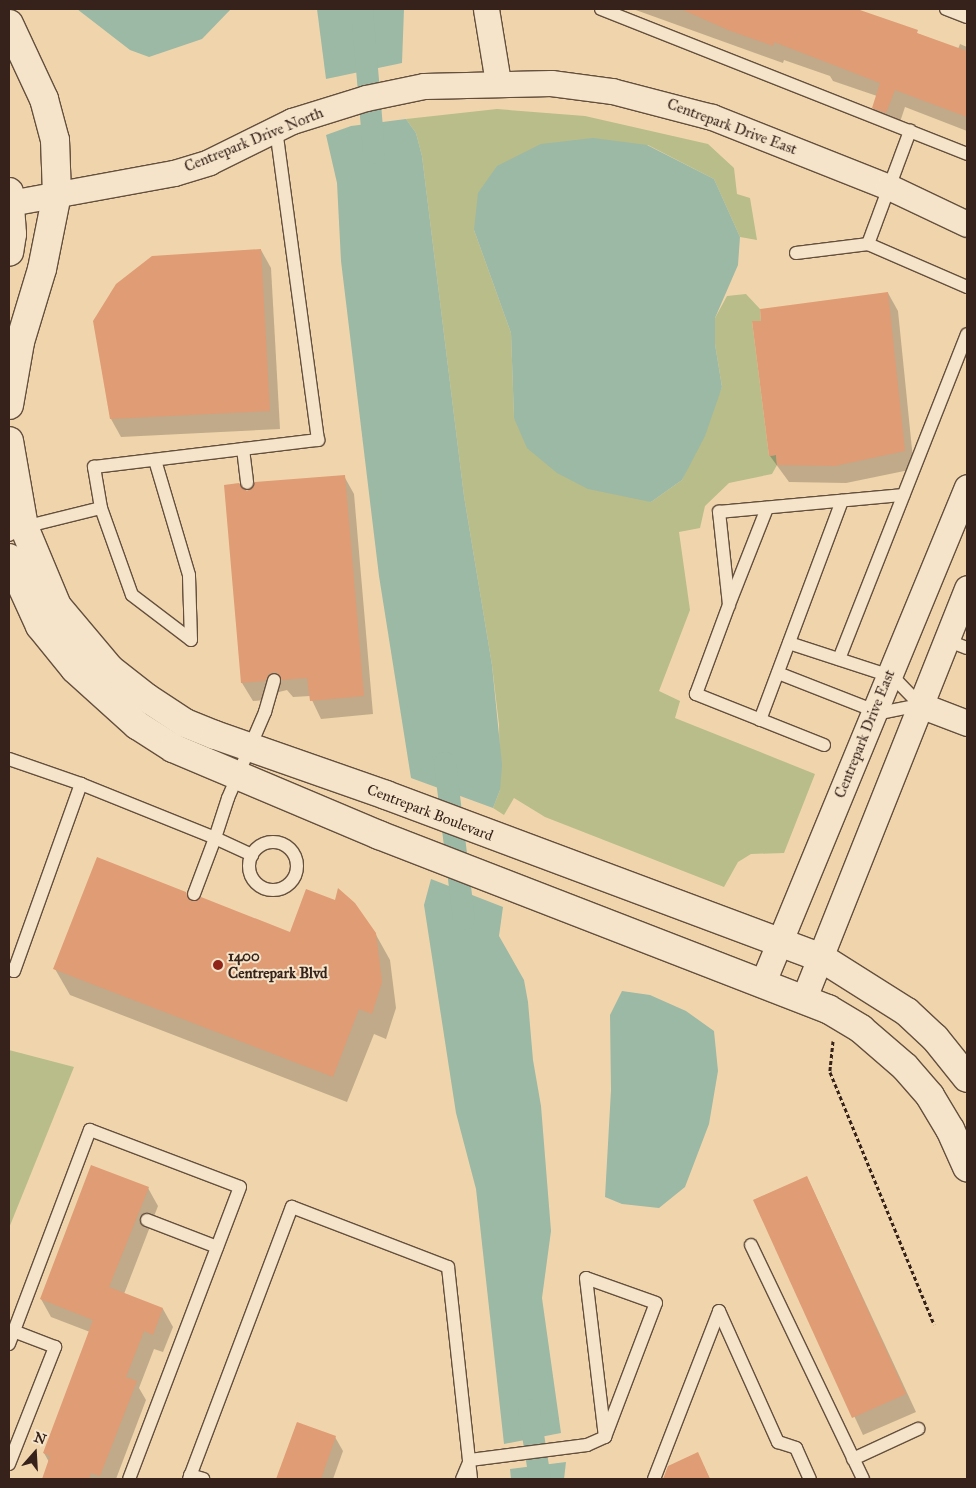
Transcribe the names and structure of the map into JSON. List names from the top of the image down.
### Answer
{
  "streets": {
    "street": ["Centrepark Drive East", "Centrepark Drive North", "Centrepark Boulevard"]
  },
  "crossings": [
    ["Centrepark Drive East", "Centrepark Drive North"],
    ["Centrepark Drive East", "Centrepark Boulevard"]
  ],
  "places": ["1400 Centrepark Blvd"],
  "north": "top"
}
